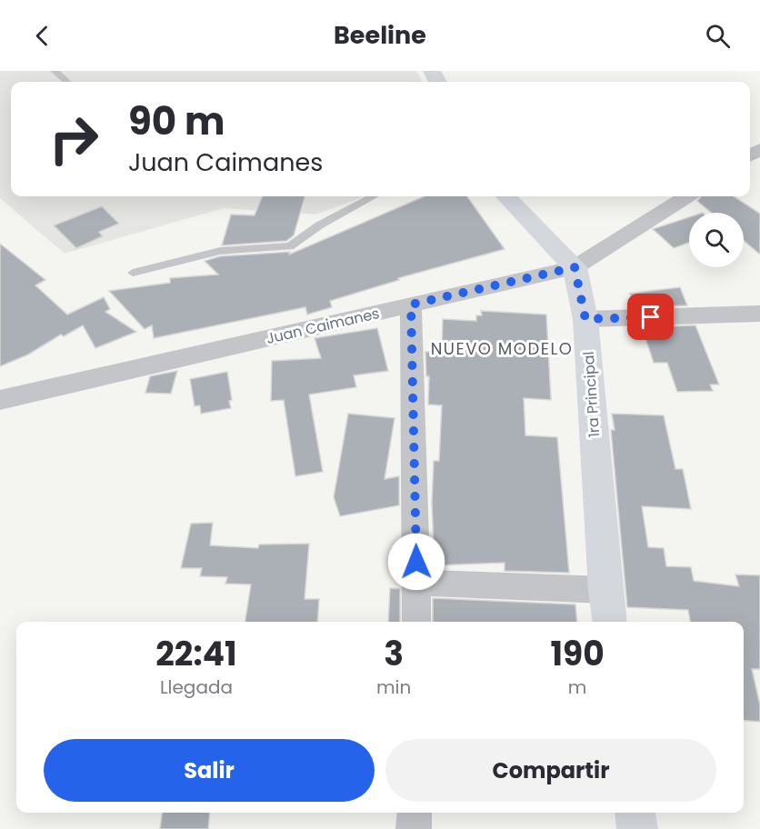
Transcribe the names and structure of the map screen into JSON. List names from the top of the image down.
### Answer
{
  "streets": {
    "street": ["Juan Caimanes", "1ra Principal"]
  },
  "crossings": [
    ["Juan Caimanes", "1ra Principal"]
  ],
  "districts": ["NUEVO MODELO"],
  "page": {
    "header": "Beeline",
    "turn": ["90 m", "Juan Caimanes"],
    "eta": [
      "22:41",
      "Llegada",
      "3",
      "min",
      "190",
      "m"
    ],
    "buttons": ["Salir", "Compartir"]
  }
}
